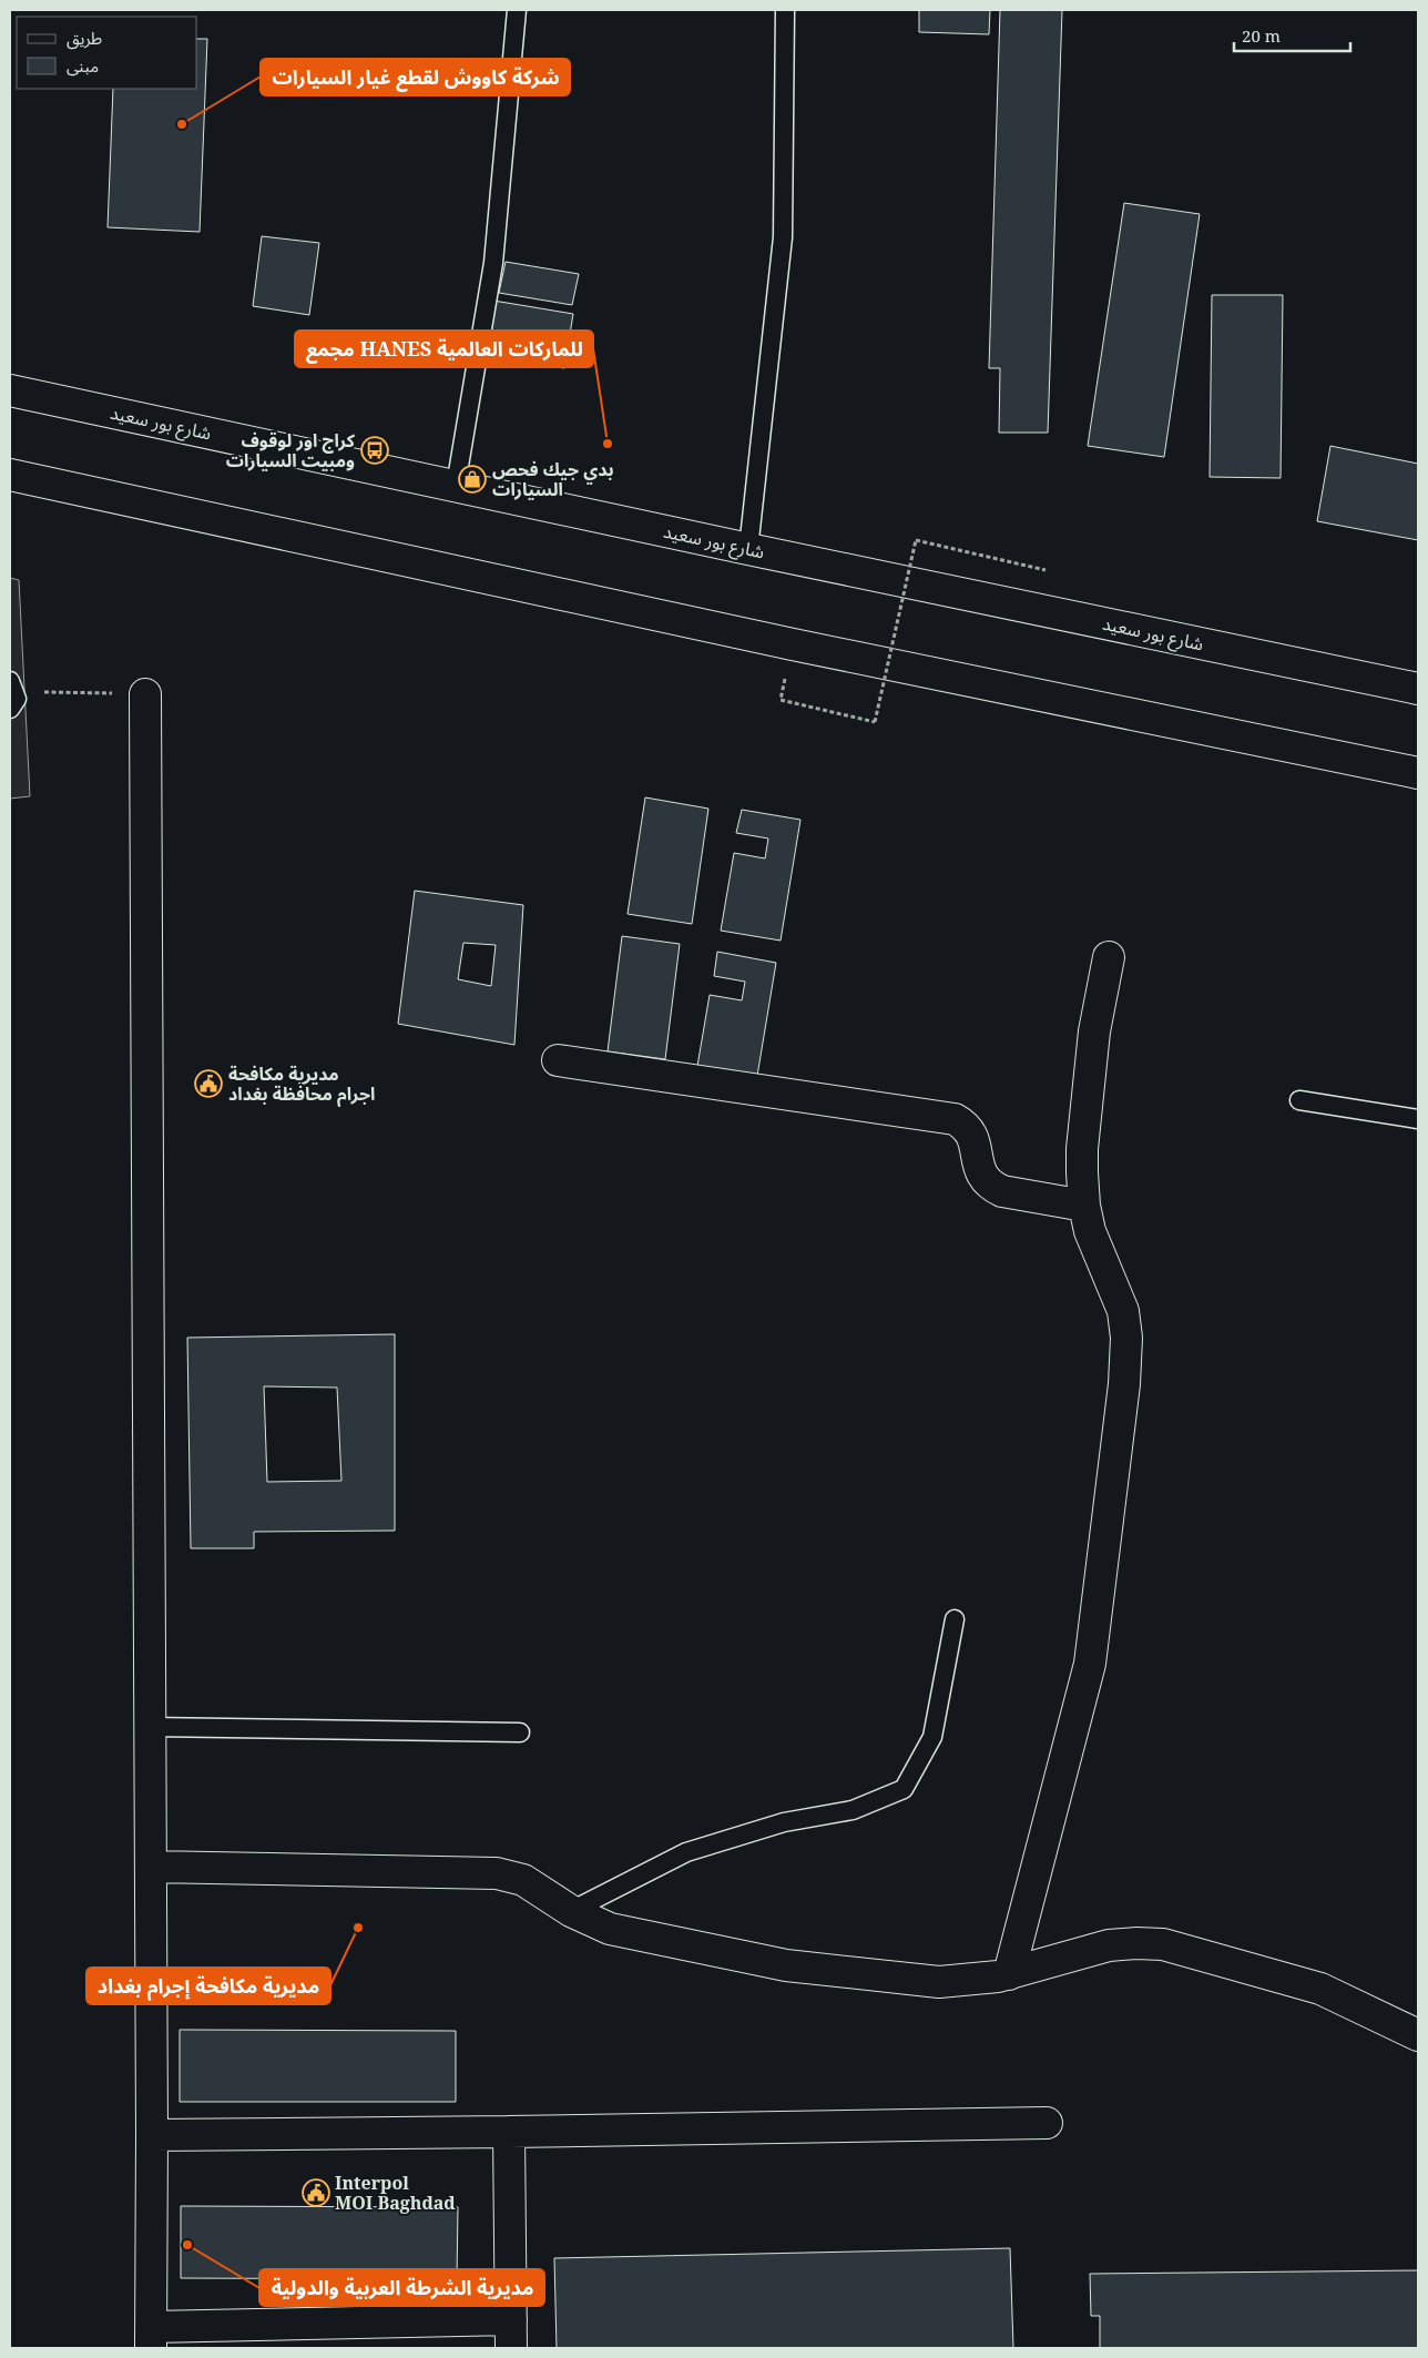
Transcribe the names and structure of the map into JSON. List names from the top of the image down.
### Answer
{
  "streets": {
    "street": ["شارع بور سعيد"]
  },
  "places": {
    "other": [
      "شركة كاووش لقطع غيار السيارات",
      "مجمع HANES للماركات العالمية",
      "مديرية مكافحة إجرام بغداد",
      "مديرية الشرطة العربية والدولية"
    ],
    "bus stop": ["كراج اور لوقوف ومبيت السيارات"],
    "shop": ["بدي جيك فحص السيارات"],
    "public building": ["مديرية مكافحة اجرام محافظة بغداد", "Interpol MOI Baghdad"]
  },
  "legend": ["طريق", "مبنى"],
  "scale_bar": "20 m"
}
